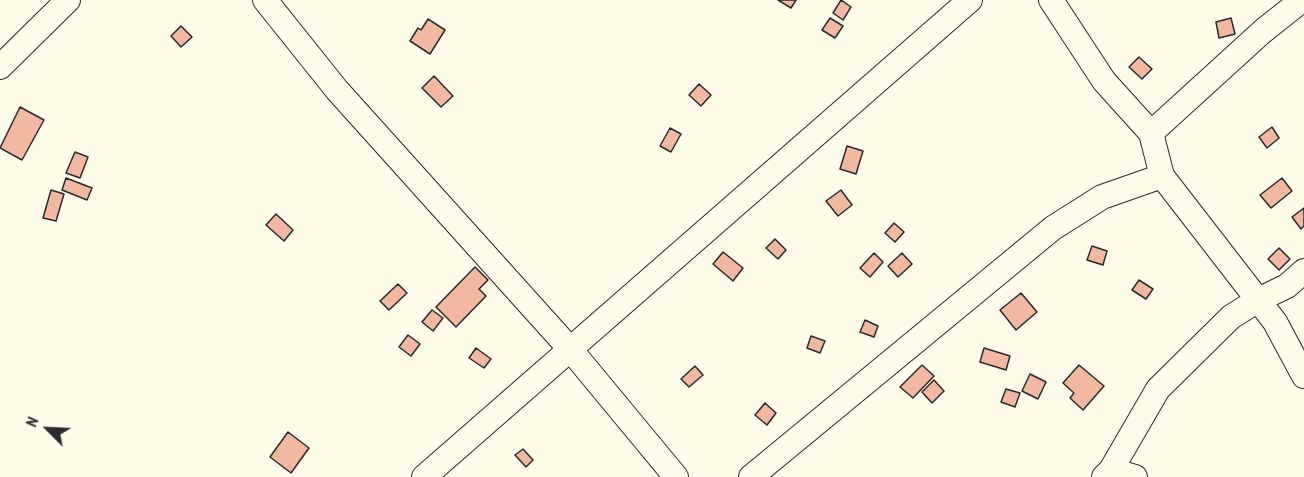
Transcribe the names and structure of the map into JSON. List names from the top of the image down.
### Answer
{
  "north": "top left"
}
